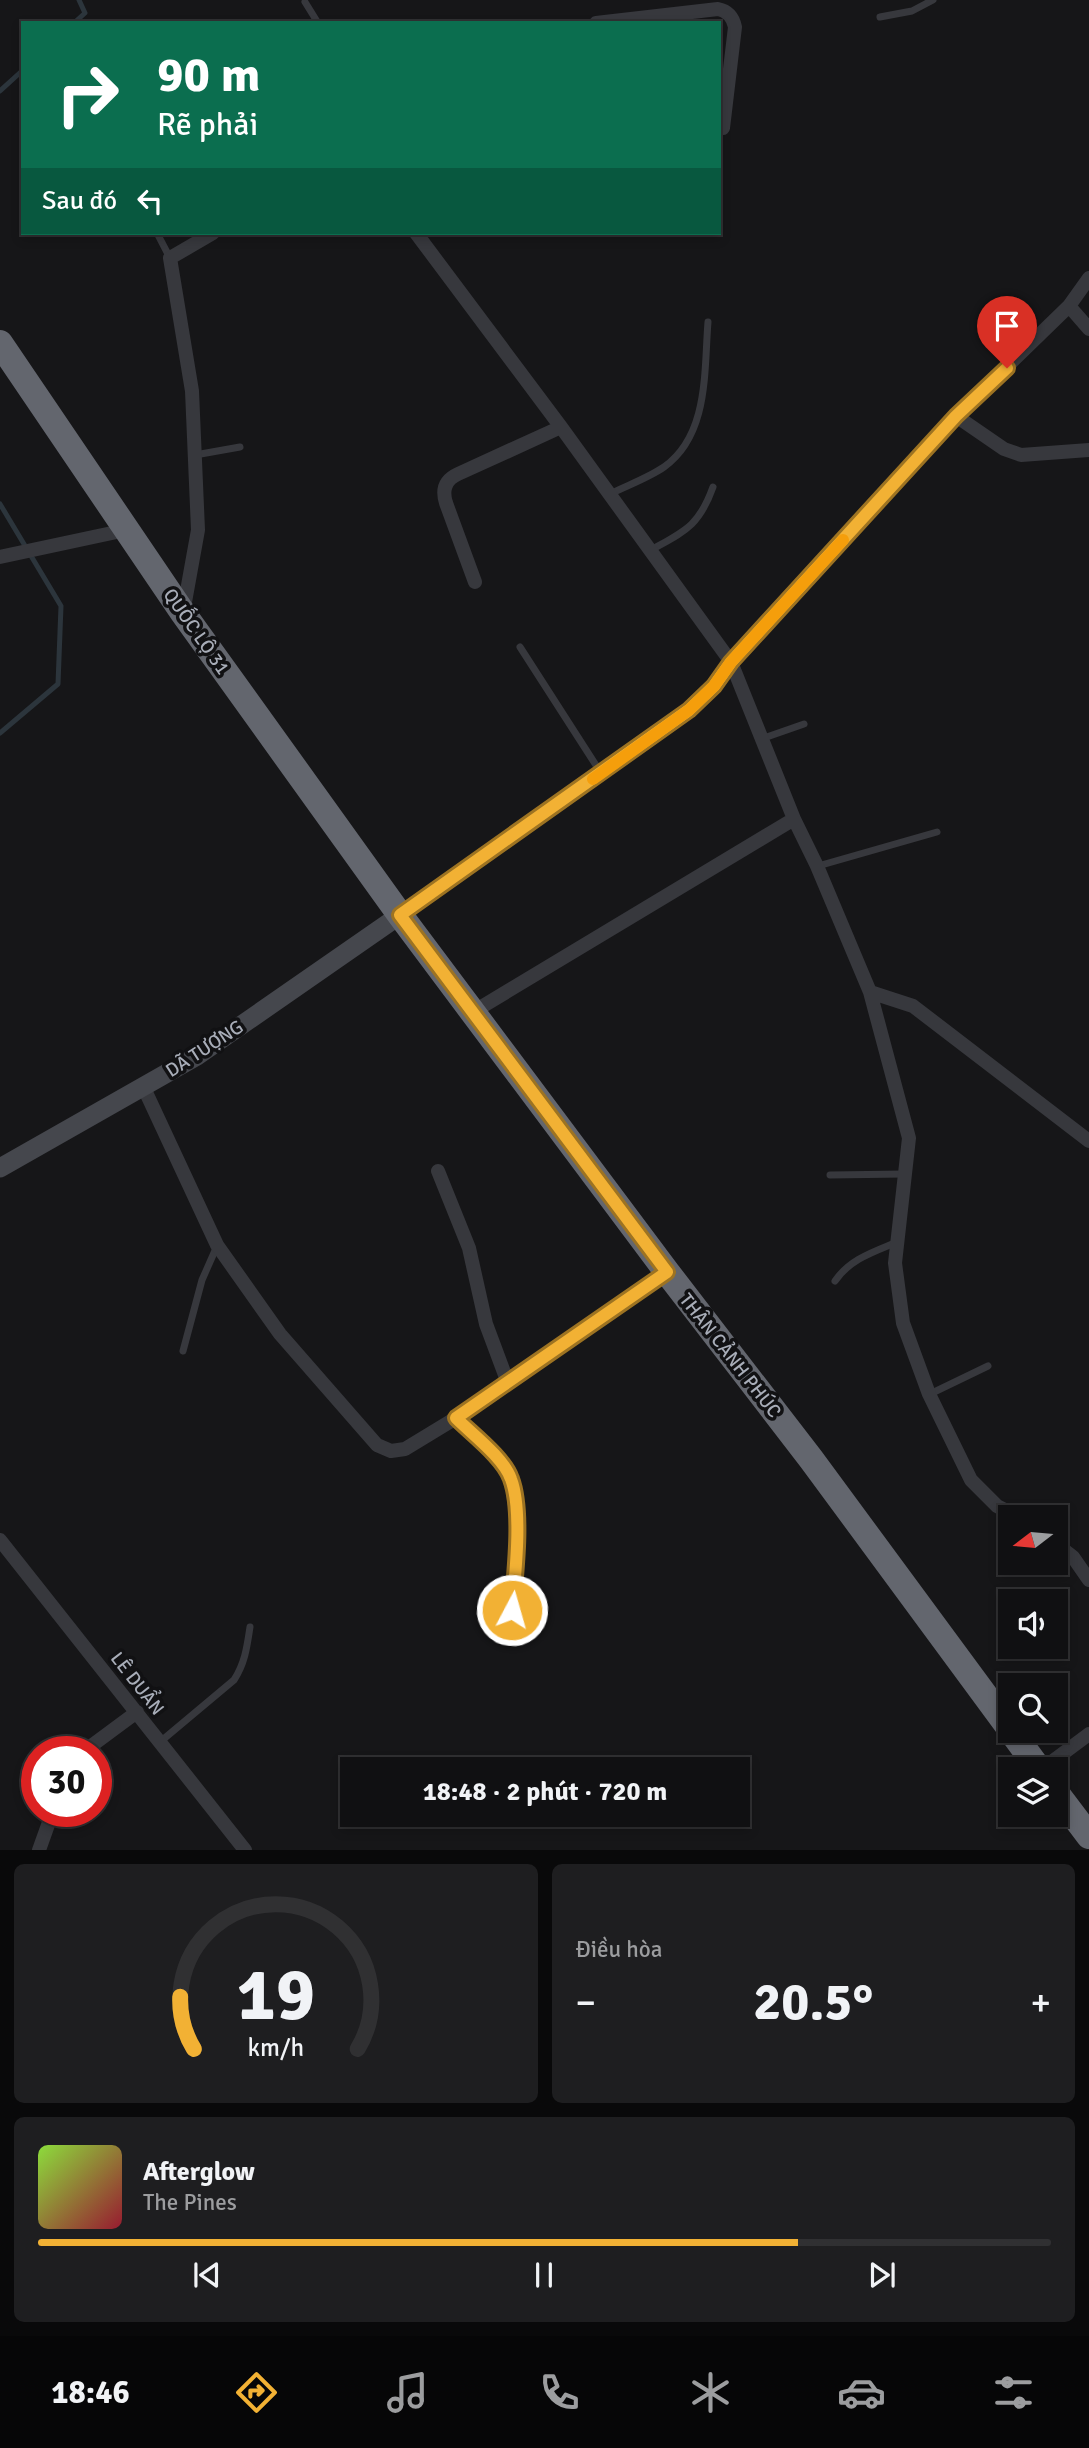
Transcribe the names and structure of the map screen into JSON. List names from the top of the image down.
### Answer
{
  "streets": {
    "highway": ["QUỐC LỘ 31", "THÂN CẢNH PHÚC"],
    "street": ["DÃ TƯỢNG", "LÊ DUẨN"]
  },
  "crossings": [
    ["QUỐC LỘ 31", "DÃ TƯỢNG"],
    ["QUỐC LỘ 31", "THÂN CẢNH PHÚC"],
    ["DÃ TƯỢNG", "THÂN CẢNH PHÚC"]
  ],
  "north": "left",
  "page": {
    "turn": ["90 m", "Rẽ phải"],
    "then": "Sau đó",
    "limit": "30",
    "trip": "18:48 · 2 phút · 720 m",
    "tile": "Điều hòa",
    "heat": ["−", "20.5°", "+"],
    "song": ["Afterglow", "The Pines"],
    "tabs": "18:46",
    "gauge": ["19", "km/h"]
  }
}
